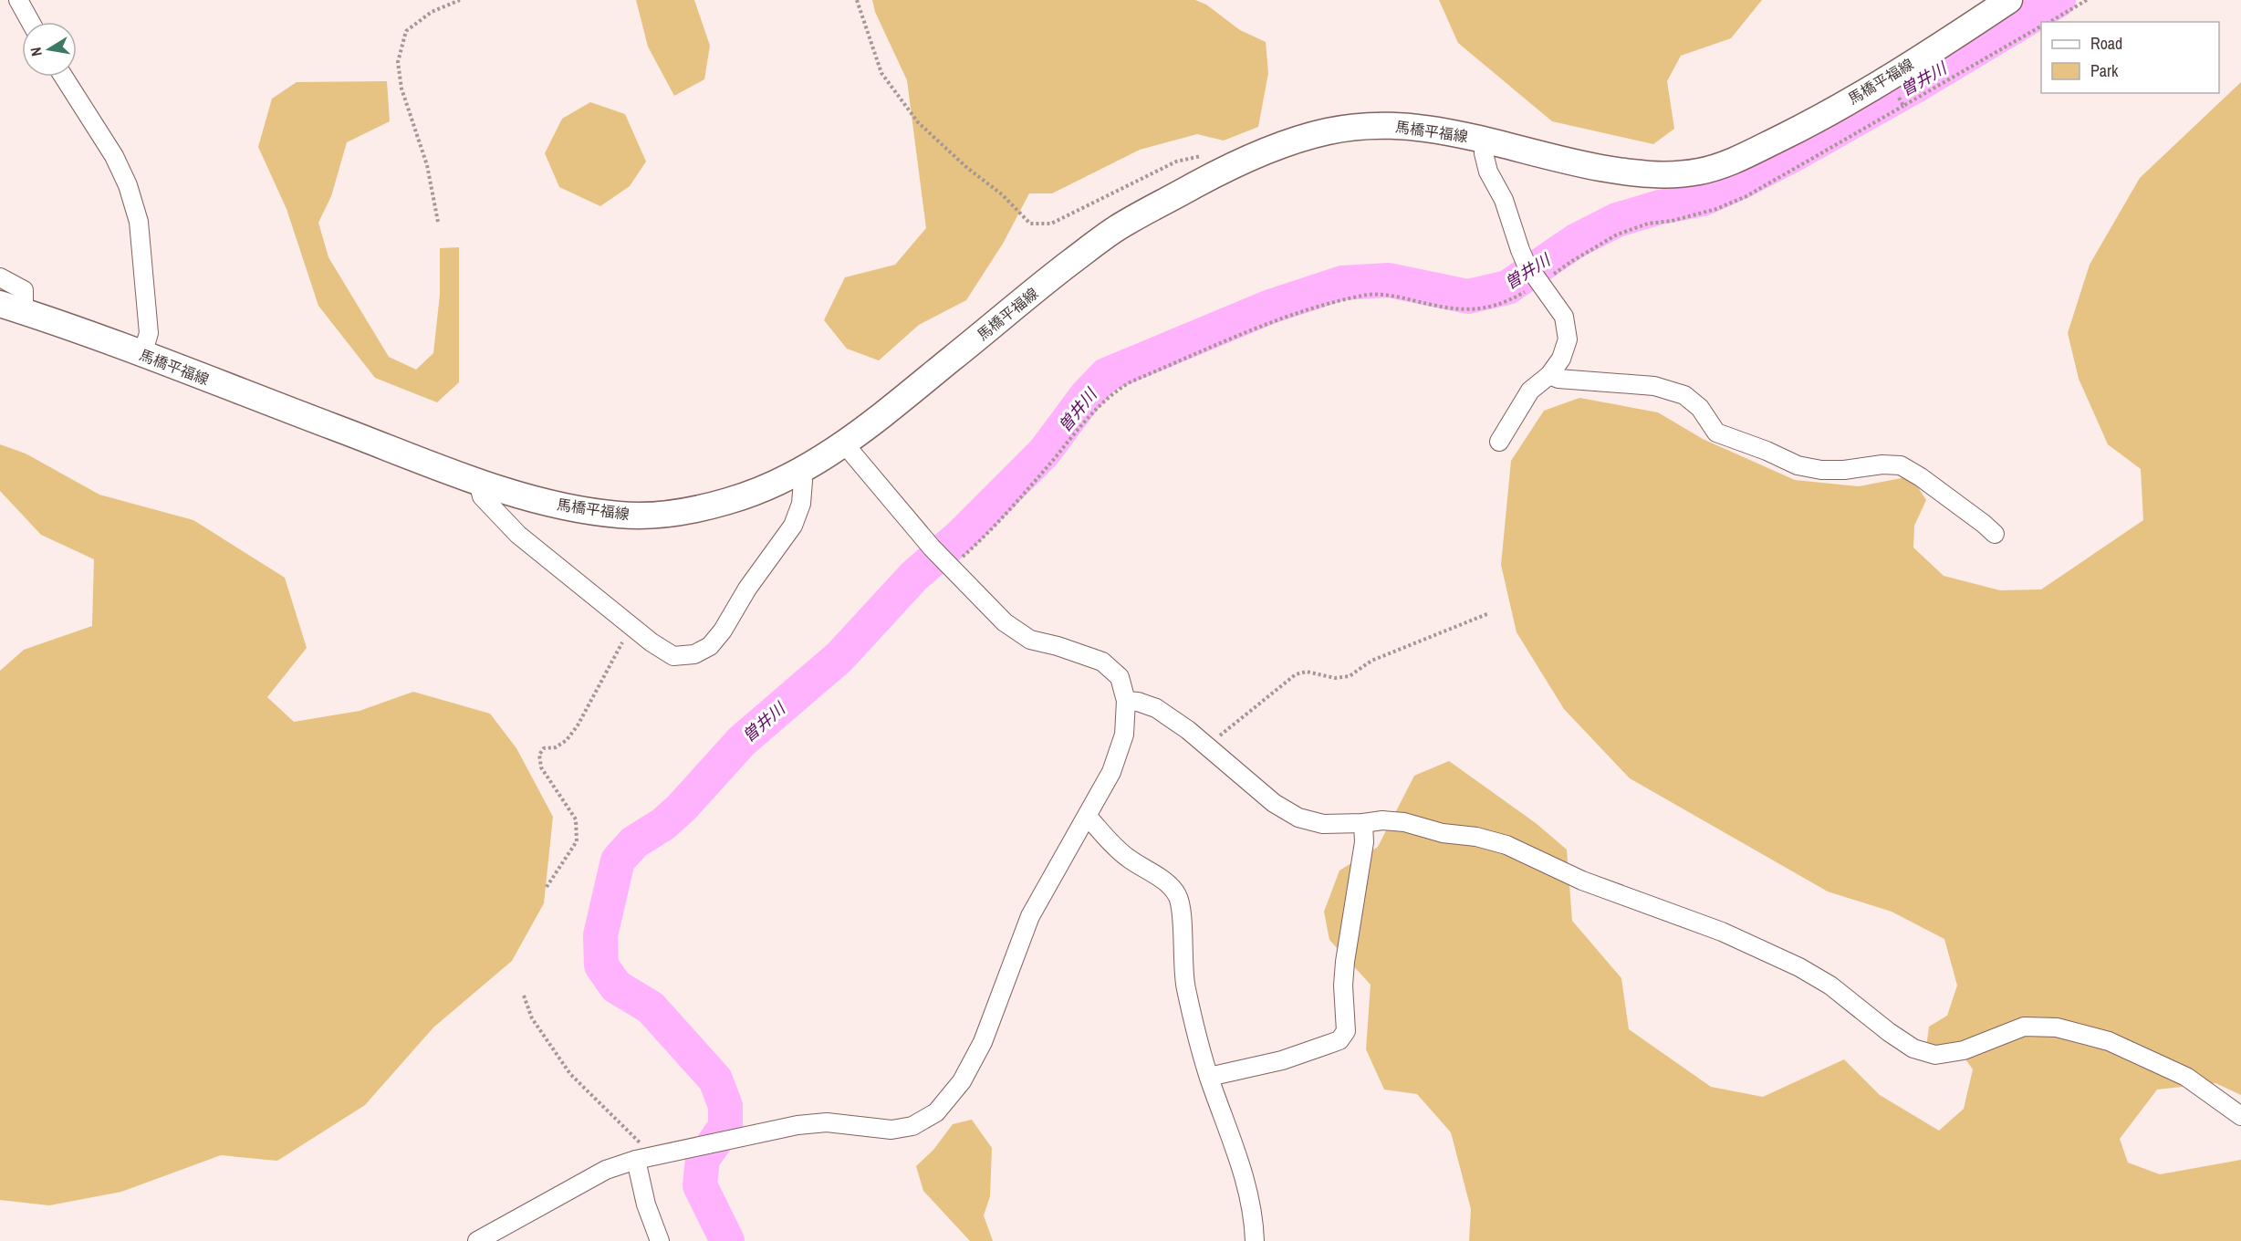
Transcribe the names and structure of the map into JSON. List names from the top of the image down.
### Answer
{
  "streets": {
    "main road": ["馬橋平福線"]
  },
  "water": ["曽井川"],
  "legend": ["Road", "Park"],
  "north": "left"
}
